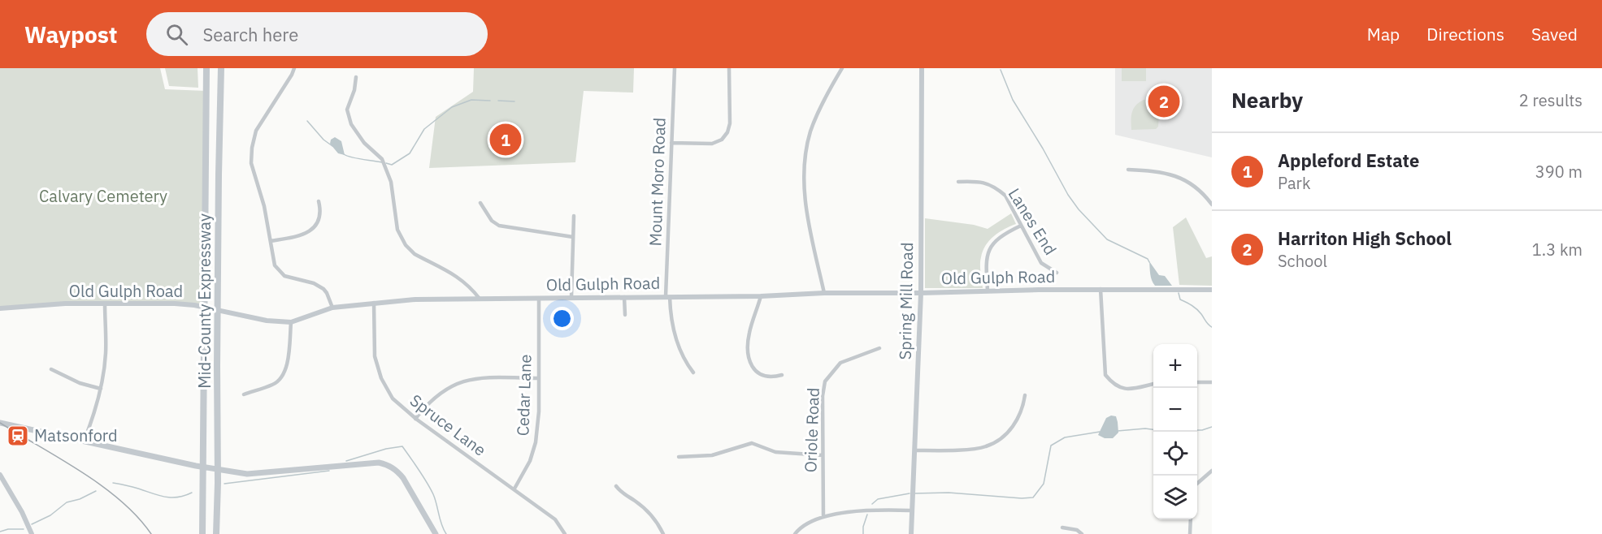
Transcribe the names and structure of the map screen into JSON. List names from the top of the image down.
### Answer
{
  "streets": {
    "highway": ["Mid-County Expressway"],
    "street": [
      "Mount Moro Road",
      "Lanes End",
      "Old Gulph Road",
      "Spring Mill Road",
      "Cedar Lane",
      "Spruce Lane",
      "Oriole Road"
    ]
  },
  "crossings": [
    ["Mount Moro Road", "Old Gulph Road"],
    ["Old Gulph Road", "Spring Mill Road"],
    ["Old Gulph Road", "Cedar Lane"],
    ["Old Gulph Road", "Spruce Lane"],
    ["Cedar Lane", "Spruce Lane"]
  ],
  "parks": ["Calvary Cemetery"],
  "places": {
    "station": ["Matsonford"]
  },
  "page": {
    "header": "Waypost",
    "search": "Search here",
    "nav": ["Map", "Directions", "Saved"],
    "heading": ["Nearby", "2 results"],
    "pins": ["2", "1"],
    "list": [
      {
        "mark": "1",
        "name": "Appleford Estate",
        "note": "Park",
        "value": "390 m"
      },
      {
        "mark": "2",
        "name": "Harriton High School",
        "note": "School",
        "value": "1.3 km"
      }
    ],
    "map_buttons": ["+", "−"]
  }
}
